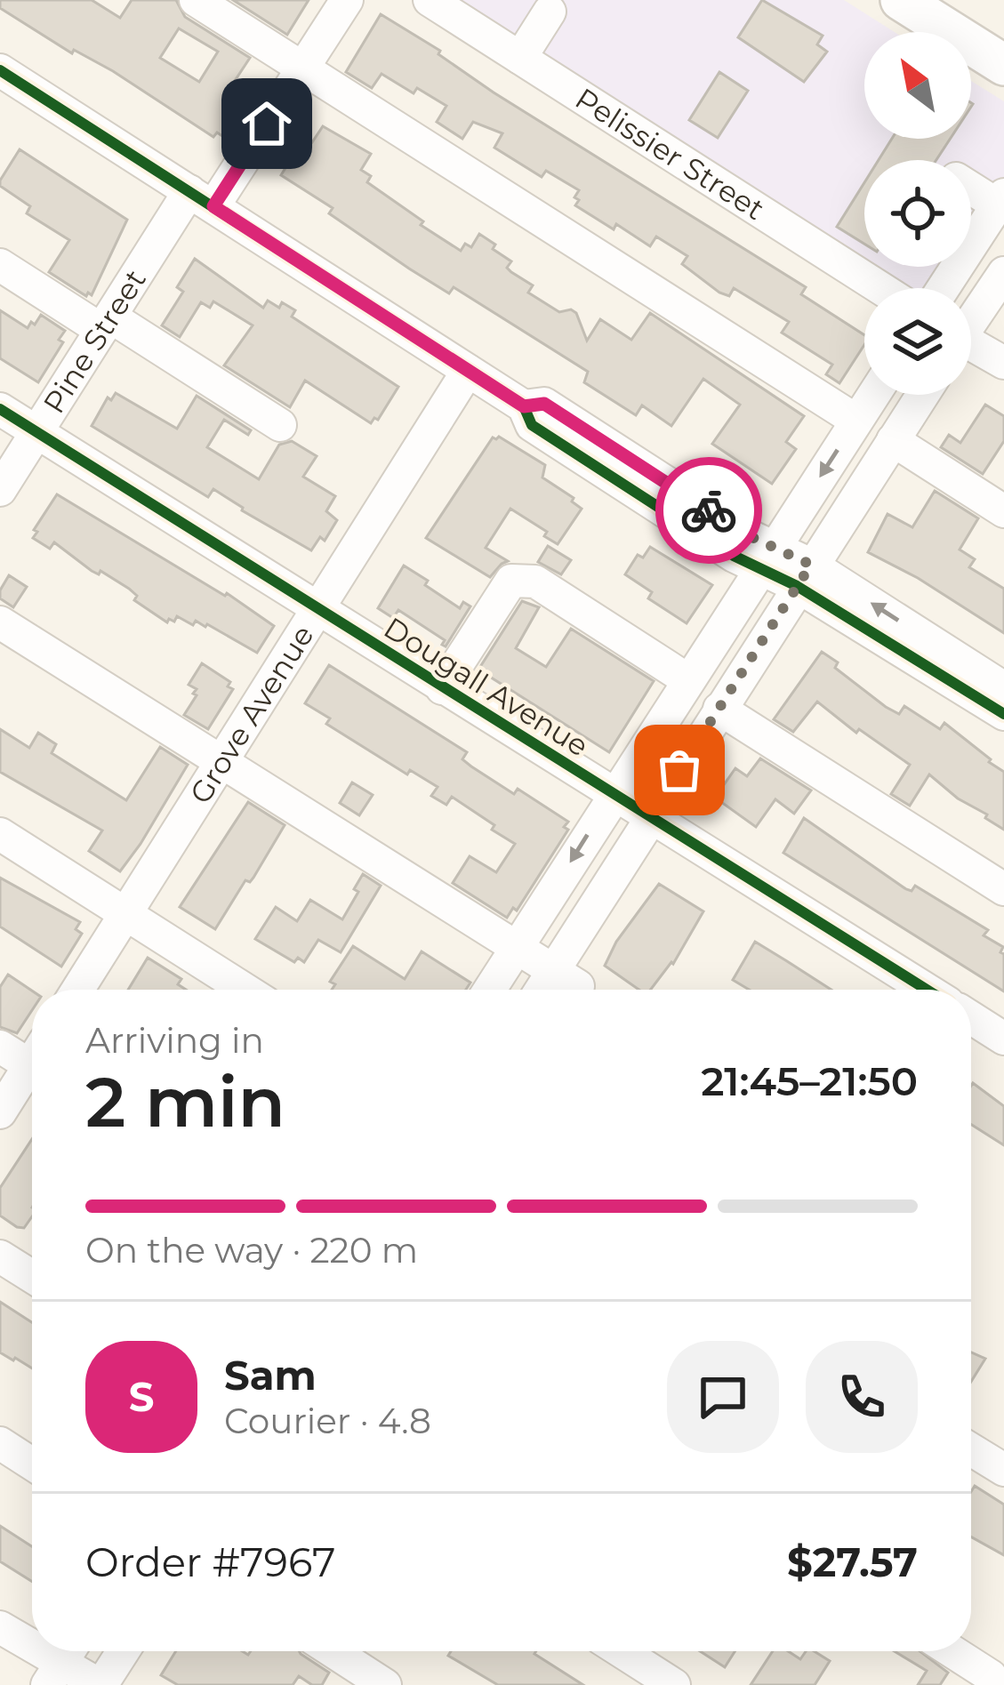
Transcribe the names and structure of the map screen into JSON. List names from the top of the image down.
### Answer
{
  "streets": {
    "street": [
      "Pelissier Street",
      "Pine Street",
      "Dougall Avenue",
      "Grove Avenue"
    ]
  },
  "crossings": [
    ["Pine Street", "Dougall Avenue"],
    ["Dougall Avenue", "Grove Avenue"]
  ],
  "north": "top left",
  "page": {
    "heading": ["2 min", "Arriving in", "21:45–21:50"],
    "panel": [
      "Sam",
      "Courier · 4.8",
      "Order #7967",
      "$27.57"
    ],
    "bar": "On the way · 220 m",
    "round": "S"
  }
}
